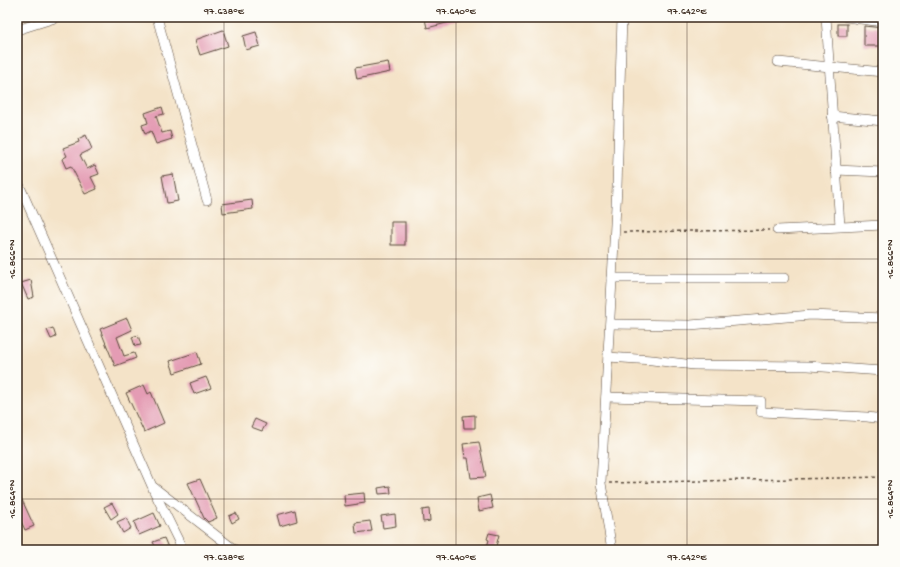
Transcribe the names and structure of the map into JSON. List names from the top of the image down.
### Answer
{
  "coordinates": [
    "97.638°E",
    "97.640°E",
    "97.642°E",
    "16.866°N",
    "16.864°N"
  ]
}
